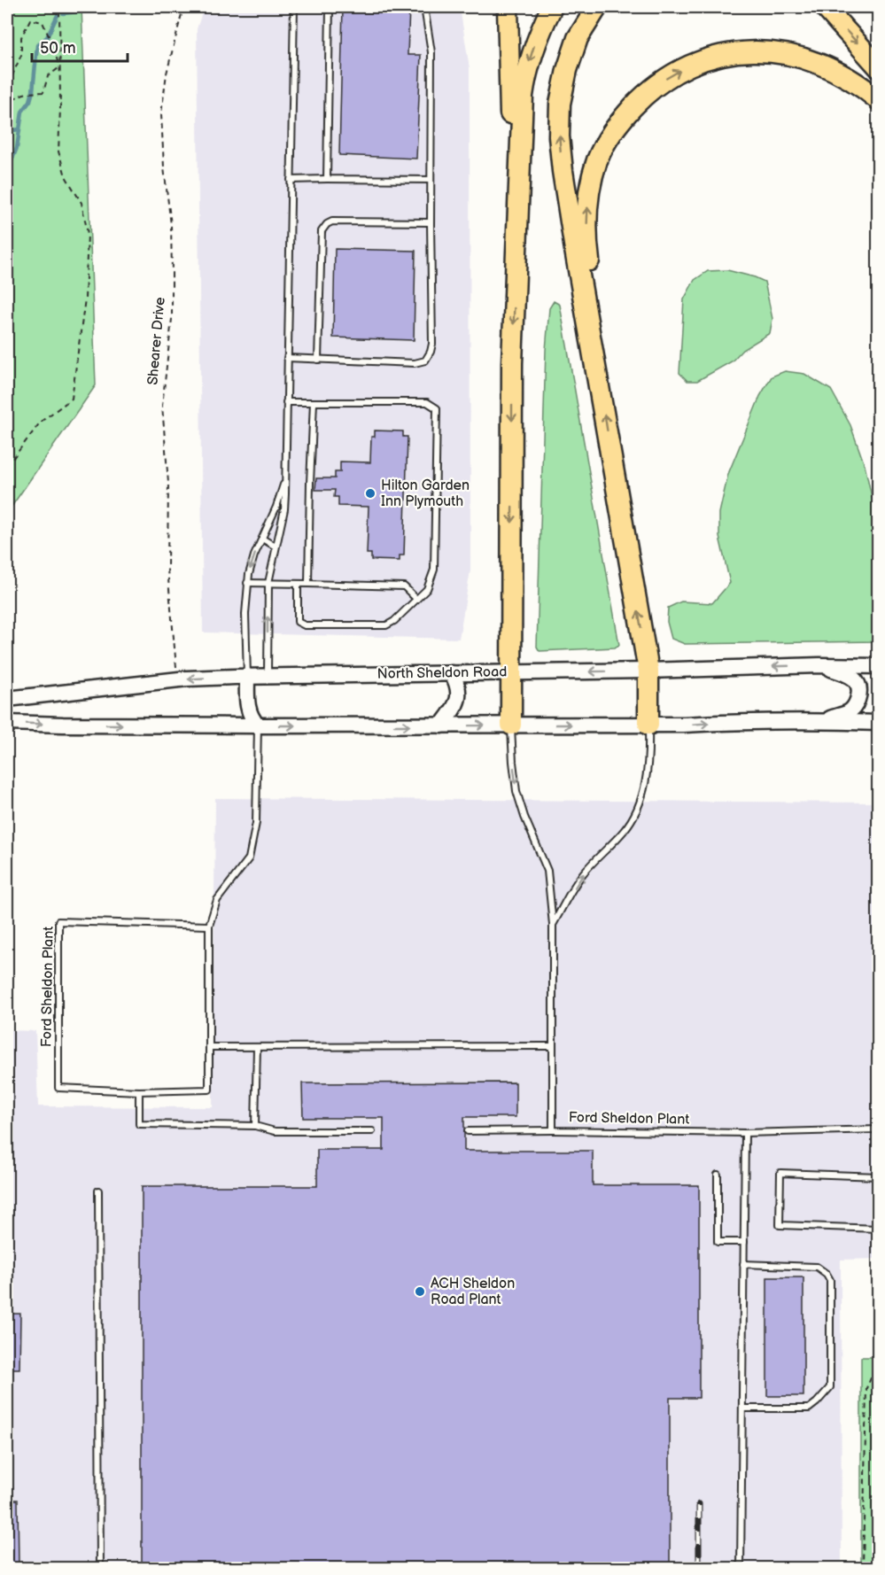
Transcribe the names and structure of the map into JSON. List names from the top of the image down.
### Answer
{
  "streets": {
    "main road": ["North Sheldon Road"],
    "lane": ["Ford Sheldon Plant"],
    "path": ["Shearer Drive"]
  },
  "crossings": [
    ["Shearer Drive", "North Sheldon Road"]
  ],
  "places": ["Hilton Garden Inn Plymouth", "ACH Sheldon Road Plant"],
  "scale_bar": "50 m"
}
